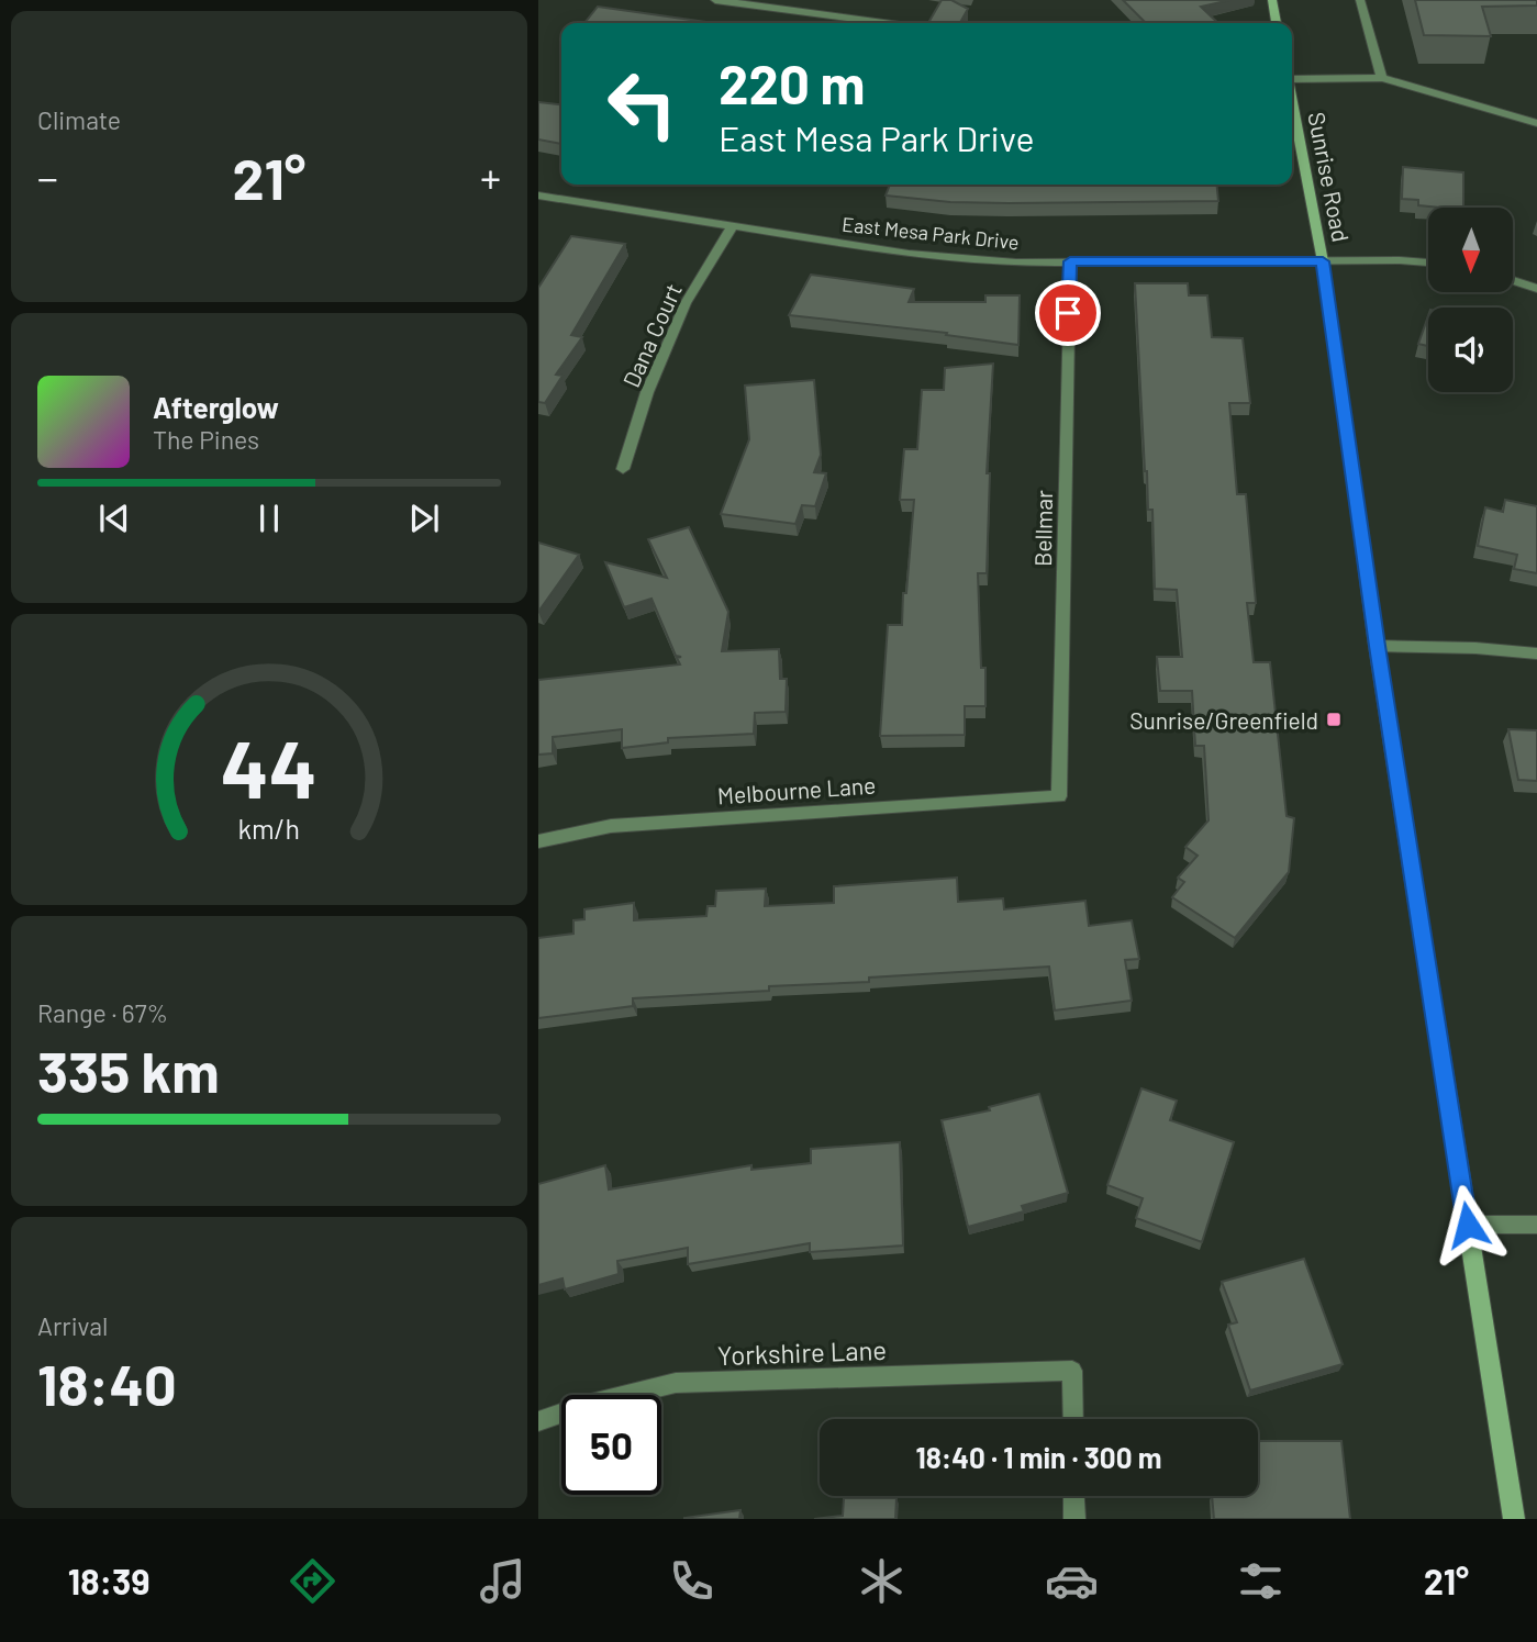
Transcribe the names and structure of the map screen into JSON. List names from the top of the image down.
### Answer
{
  "streets": {
    "main road": ["Sunrise Road"],
    "street": [
      "East Mesa Park Drive",
      "Dana Court",
      "Bellmar",
      "Melbourne Lane",
      "Yorkshire Lane"
    ]
  },
  "crossings": [
    ["Sunrise Road", "East Mesa Park Drive"],
    ["East Mesa Park Drive", "Dana Court"],
    ["East Mesa Park Drive", "Bellmar"],
    ["Bellmar", "Melbourne Lane"]
  ],
  "places": {
    "transit": ["Sunrise/Greenfield"]
  },
  "north": "bottom",
  "page": {
    "tile": [
      "Climate",
      ["Range · 67%", "335 km"],
      ["Arrival", "18:40"]
    ],
    "turn": ["220 m", "East Mesa Park Drive"],
    "heat": ["−", "21°", "+"],
    "song": ["Afterglow", "The Pines"],
    "limit": "50",
    "trip": "18:40 · 1 min · 300 m",
    "tabs": ["18:39", "21°"],
    "gauge": ["44", "km/h"]
  }
}
